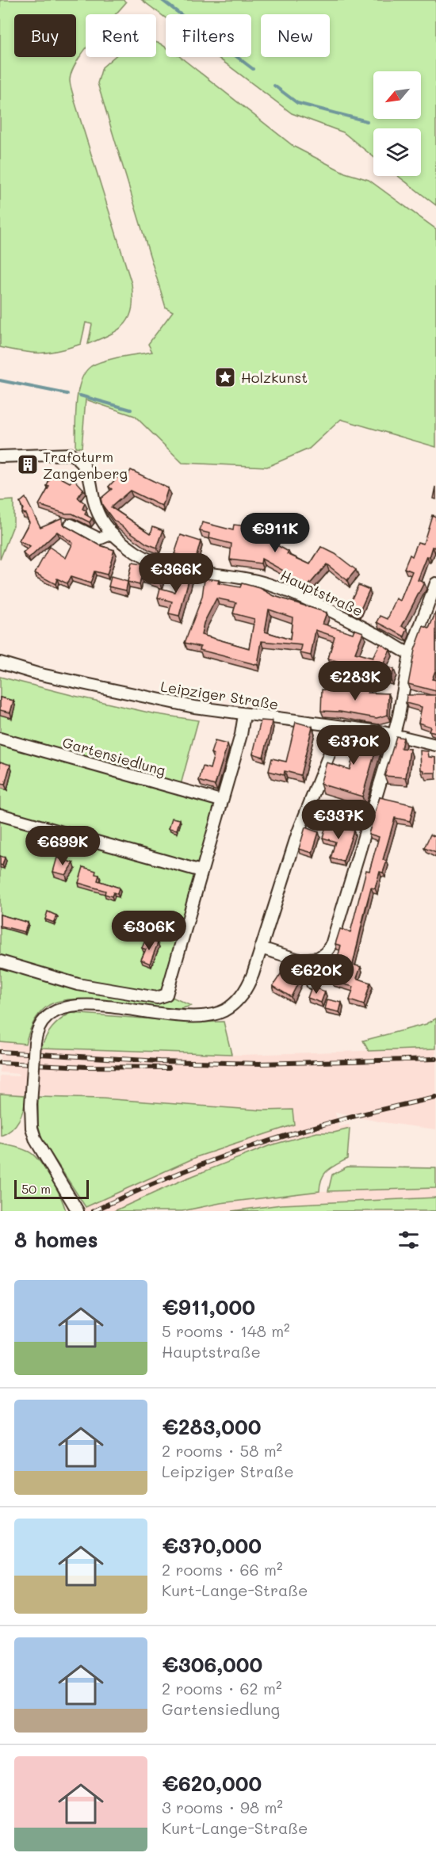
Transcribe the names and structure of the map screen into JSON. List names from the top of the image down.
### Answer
{
  "streets": {
    "street": ["Hauptstraße", "Leipziger Straße", "Gartensiedlung"]
  },
  "places": {
    "place": ["Holzkunst"],
    "building": ["Trafoturm Zangenberg"]
  },
  "scale_bar": "50 m",
  "north": "bottom left",
  "page": {
    "chip": [
      "Buy",
      "Rent",
      "Filters",
      "New"
    ],
    "price": [
      "€911K",
      "€366K",
      "€283K",
      "€370K",
      "€337K",
      "€699K",
      "€306K",
      "€620K"
    ],
    "scale": "50 m",
    "heading": "8 homes",
    "list": [
      {
        "name": "€911,000",
        "note": "5 rooms · 148 m² · Hauptstraße"
      },
      {
        "name": "€283,000",
        "note": "2 rooms · 58 m² · Leipziger Straße"
      },
      {
        "name": "€370,000",
        "note": "2 rooms · 66 m² · Kurt-Lange-Straße"
      },
      {
        "name": "€306,000",
        "note": "2 rooms · 62 m² · Gartensiedlung"
      },
      {
        "name": "€620,000",
        "note": "3 rooms · 98 m² · Kurt-Lange-Straße"
      }
    ]
  }
}
